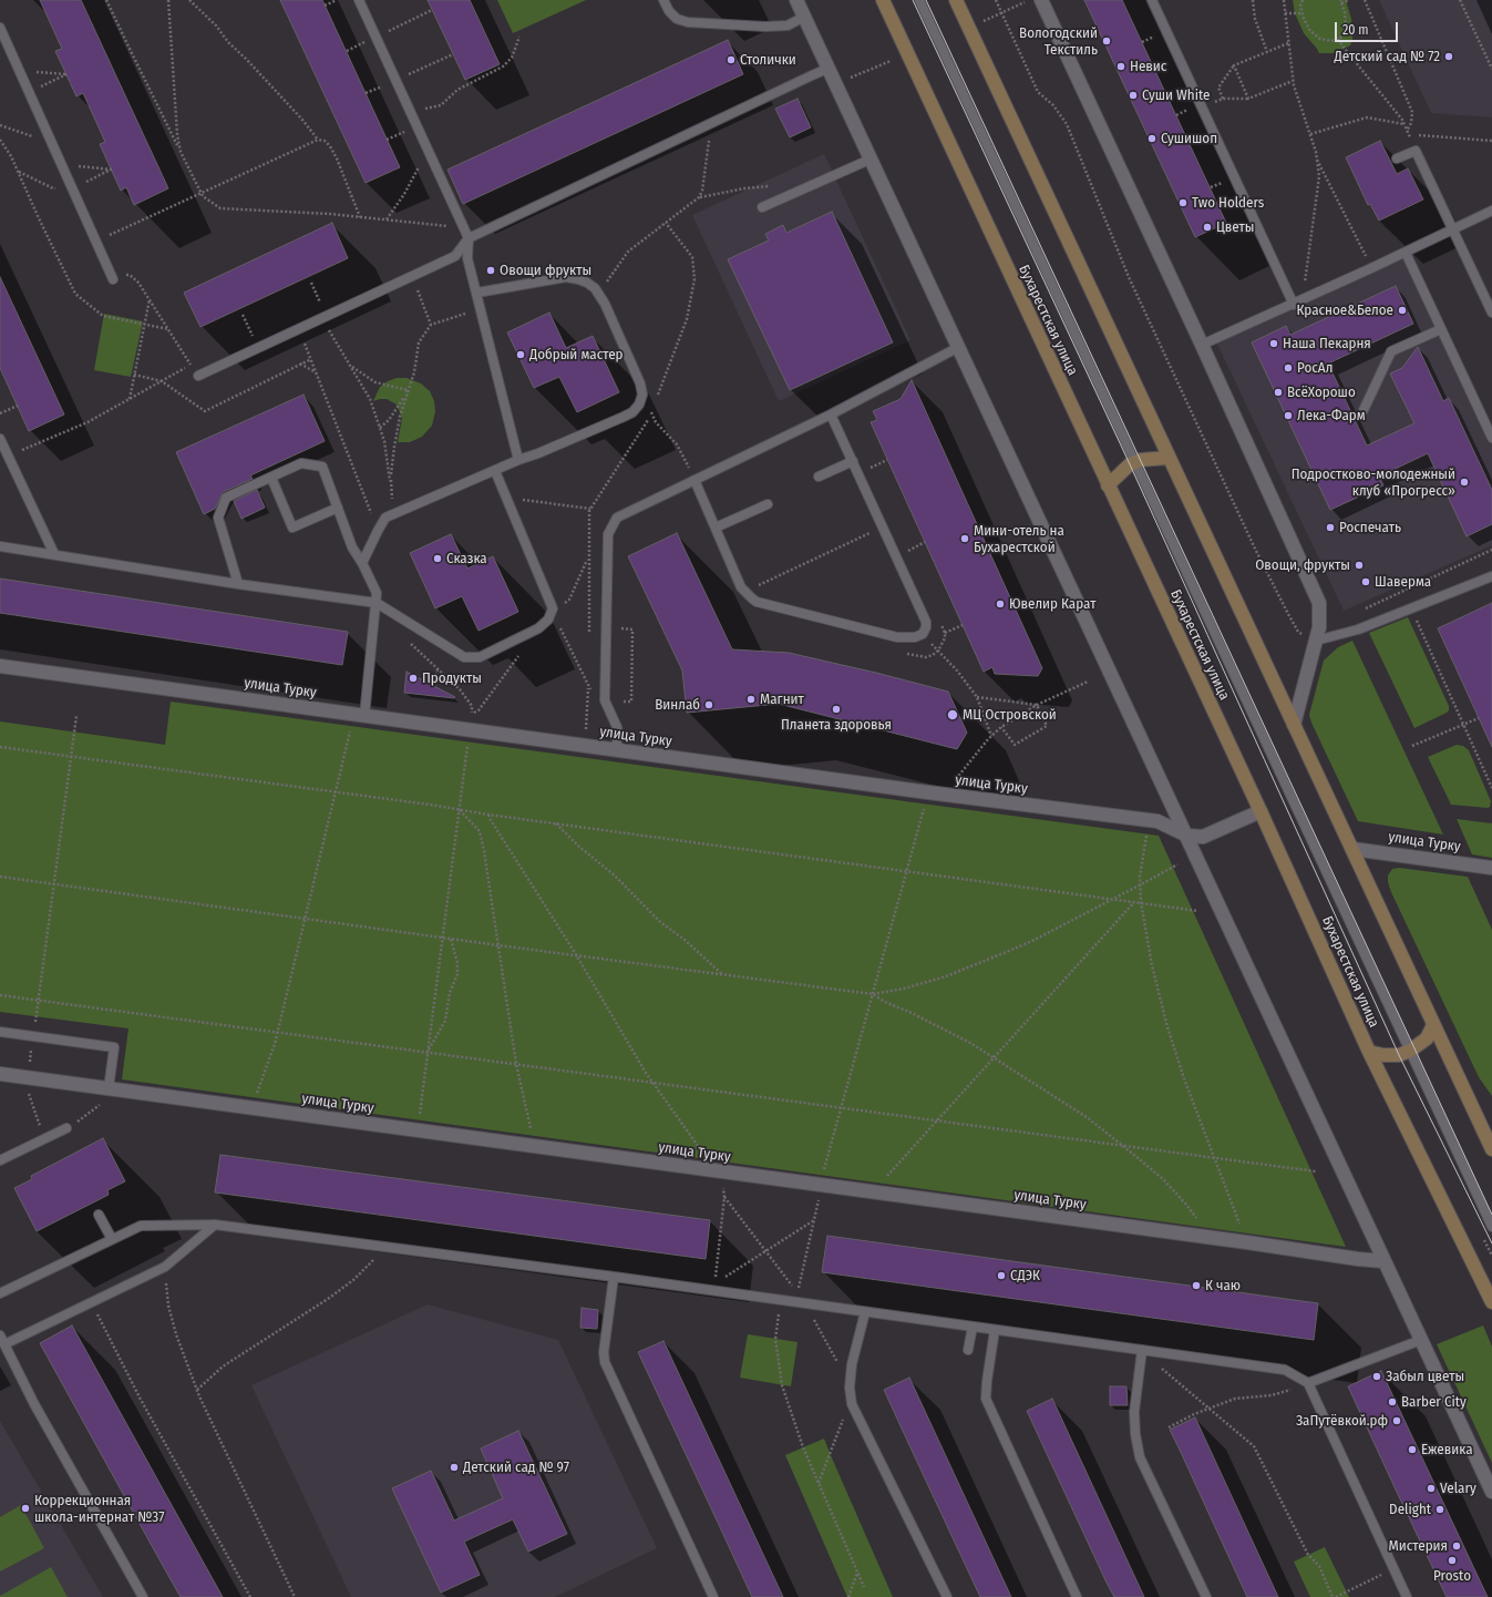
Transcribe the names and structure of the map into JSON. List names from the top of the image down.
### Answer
{
  "streets": {
    "main road": ["Бухарестская улица"],
    "street": ["улица Турку"]
  },
  "crossings": [
    ["Бухарестская улица", "улица Турку"]
  ],
  "places": [
    "Вологодский Текстиль",
    "Детский сад № 72",
    "Столички",
    "Невис",
    "Суши White",
    "Сушишоп",
    "Two Holders",
    "Цветы",
    "Овощи фрукты",
    "Красное&Белое",
    "Наша Пекарня",
    "Добрый мастер",
    "РосАл",
    "ВсёХорошо",
    "Лека-Фарм",
    "Подростково-молодежный клуб «Прогресс»",
    "Роспечать",
    "Мини-отель на Бухарестской",
    "Сказка",
    "Овощи, фрукты",
    "Шаверма",
    "Ювелир Карат",
    "Продукты",
    "Магнит",
    "Винлаб",
    "Планета здоровья",
    "МЦ Островской",
    "СДЭК",
    "К чаю",
    "Забыл цветы",
    "Barber City",
    "ЗаПутёвкой.рф",
    "Ежевика",
    "Детский сад № 97",
    "Velary",
    "Коррекционная школа-интернат №37",
    "Delight",
    "Мистерия",
    "Prosto"
  ],
  "scale_bar": "20 m"
}
